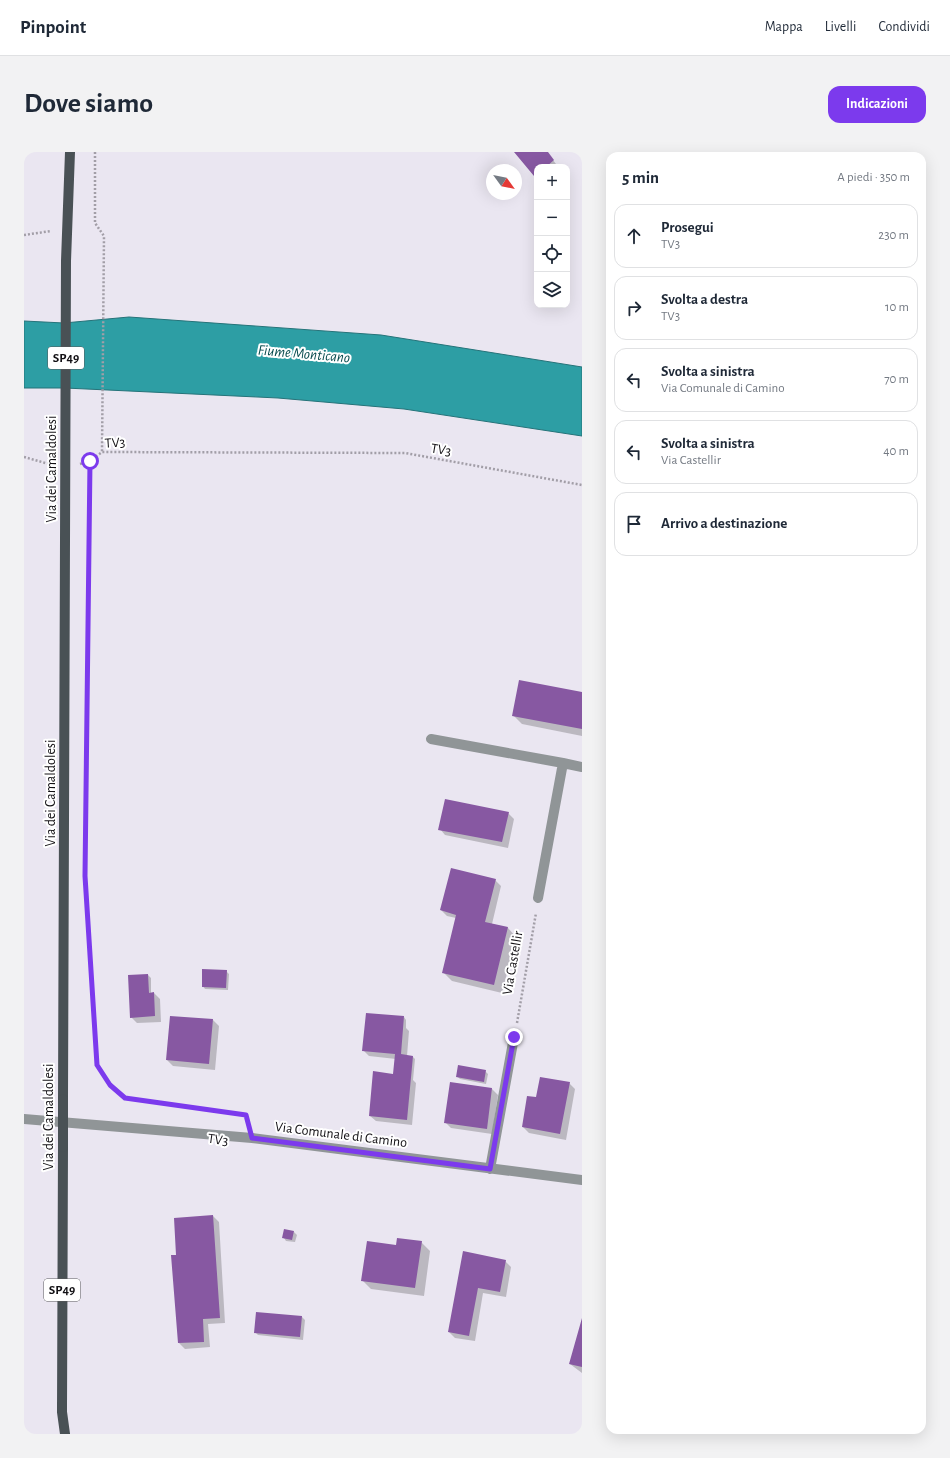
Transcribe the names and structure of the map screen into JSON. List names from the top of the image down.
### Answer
{
  "streets": {
    "main road": ["SP49", "Via dei Camaldolesi"],
    "street": ["Via Comunale di Camino"],
    "path": ["TV3", "Via Castellir"]
  },
  "crossings": [
    ["TV3", "Via Comunale di Camino"]
  ],
  "water": ["Fiume Monticano"],
  "north": "bottom right",
  "page": {
    "header": "Pinpoint",
    "nav": ["Mappa", "Livelli", "Condividi"],
    "buttons": "Indicazioni",
    "title": "Dove siamo",
    "heading": ["5 min", "A piedi · 350 m"],
    "map_buttons": ["+", "−"],
    "list": [
      ["Prosegui", "TV3", "230 m"],
      ["Svolta a destra", "TV3", "10 m"],
      ["Svolta a sinistra", "Via Comunale di Camino", "70 m"],
      ["Svolta a sinistra", "Via Castellir", "40 m"],
      "Arrivo a destinazione"
    ]
  }
}
